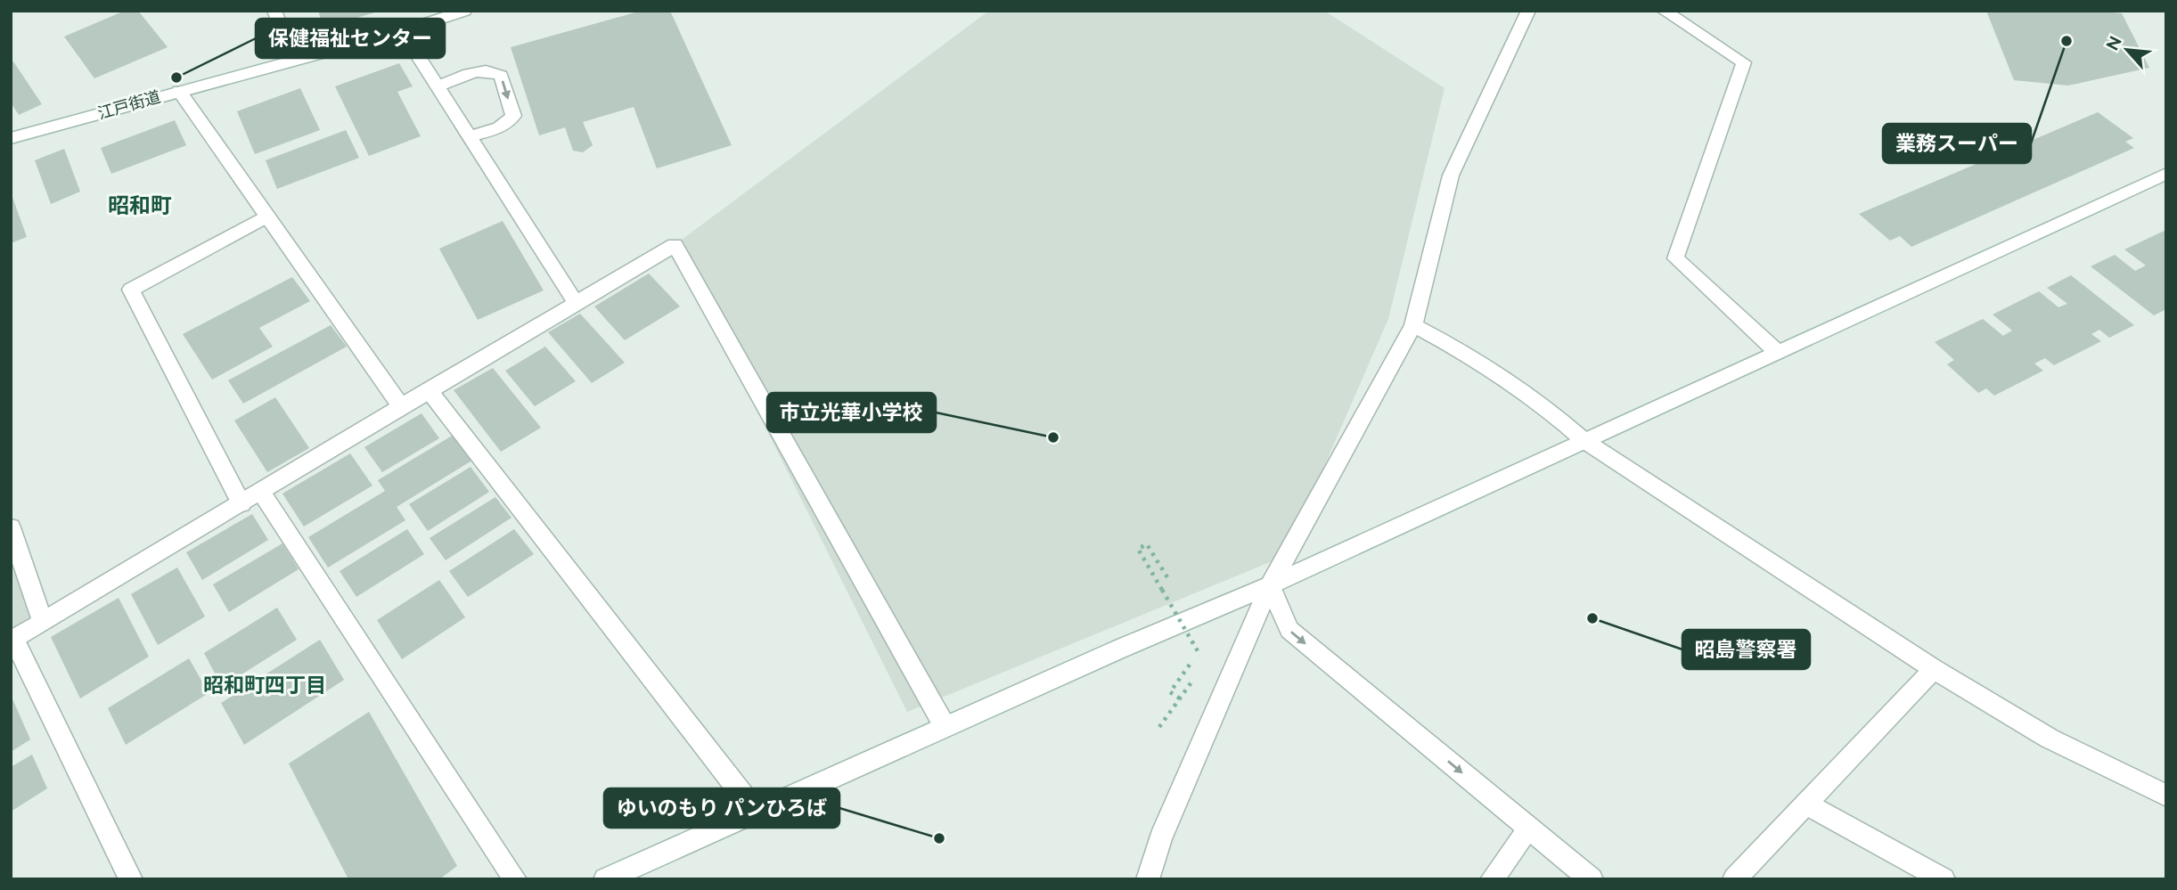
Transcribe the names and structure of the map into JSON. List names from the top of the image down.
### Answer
{
  "streets": {
    "street": ["江戸街道"]
  },
  "districts": ["昭和町", "昭和町四丁目"],
  "places": [
    "業務スーパー",
    "保健福祉センター",
    "市立光華小学校",
    "昭島警察署",
    "ゆいのもり パンひろば"
  ],
  "north": "top left"
}
